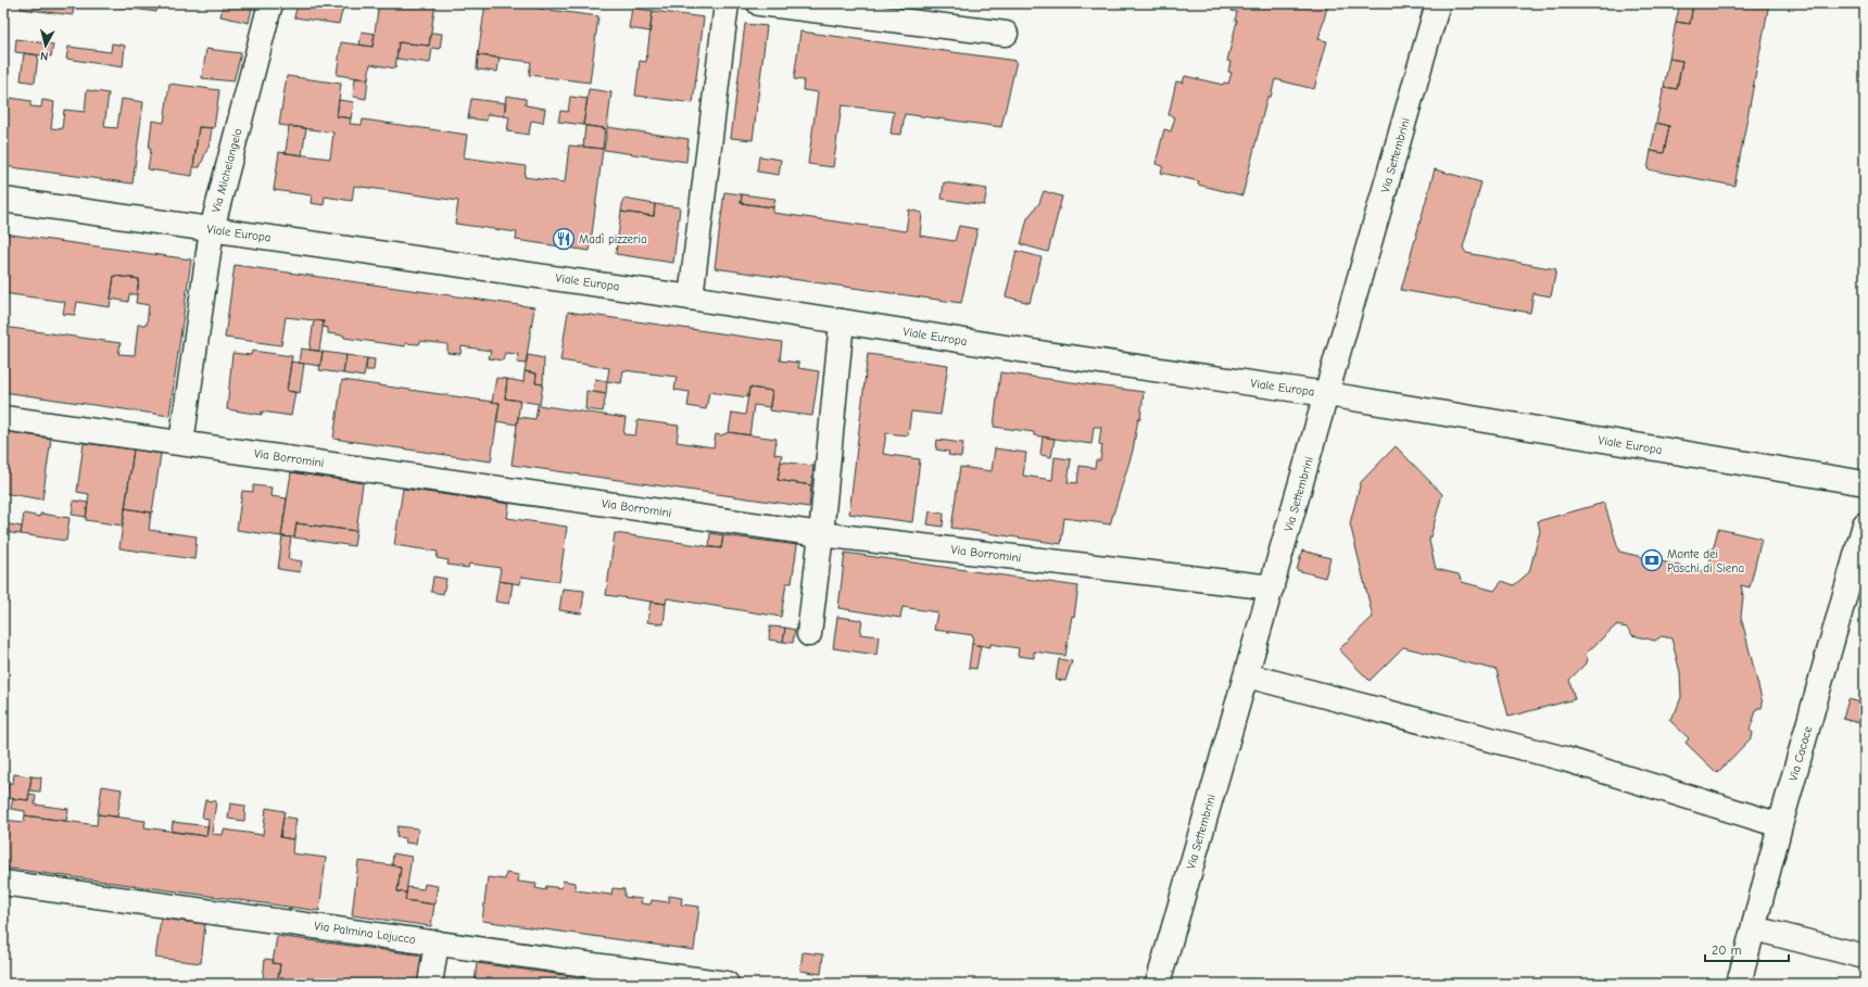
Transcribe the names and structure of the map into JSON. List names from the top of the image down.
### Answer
{
  "streets": {
    "street": [
      "Via Settembrini",
      "Via Michelangelo",
      "Viale Europa",
      "Via Borromini",
      "Via Cacace",
      "Via Palmina Lojucco"
    ]
  },
  "crossings": [
    ["Via Settembrini", "Viale Europa"],
    ["Via Settembrini", "Via Borromini"],
    ["Via Michelangelo", "Viale Europa"],
    ["Via Michelangelo", "Via Borromini"]
  ],
  "places": {
    "restaurant": ["Madì pizzeria"],
    "bank": ["Monte dei Paschi di Siena"]
  },
  "scale_bar": "20 m",
  "north": "bottom"
}
